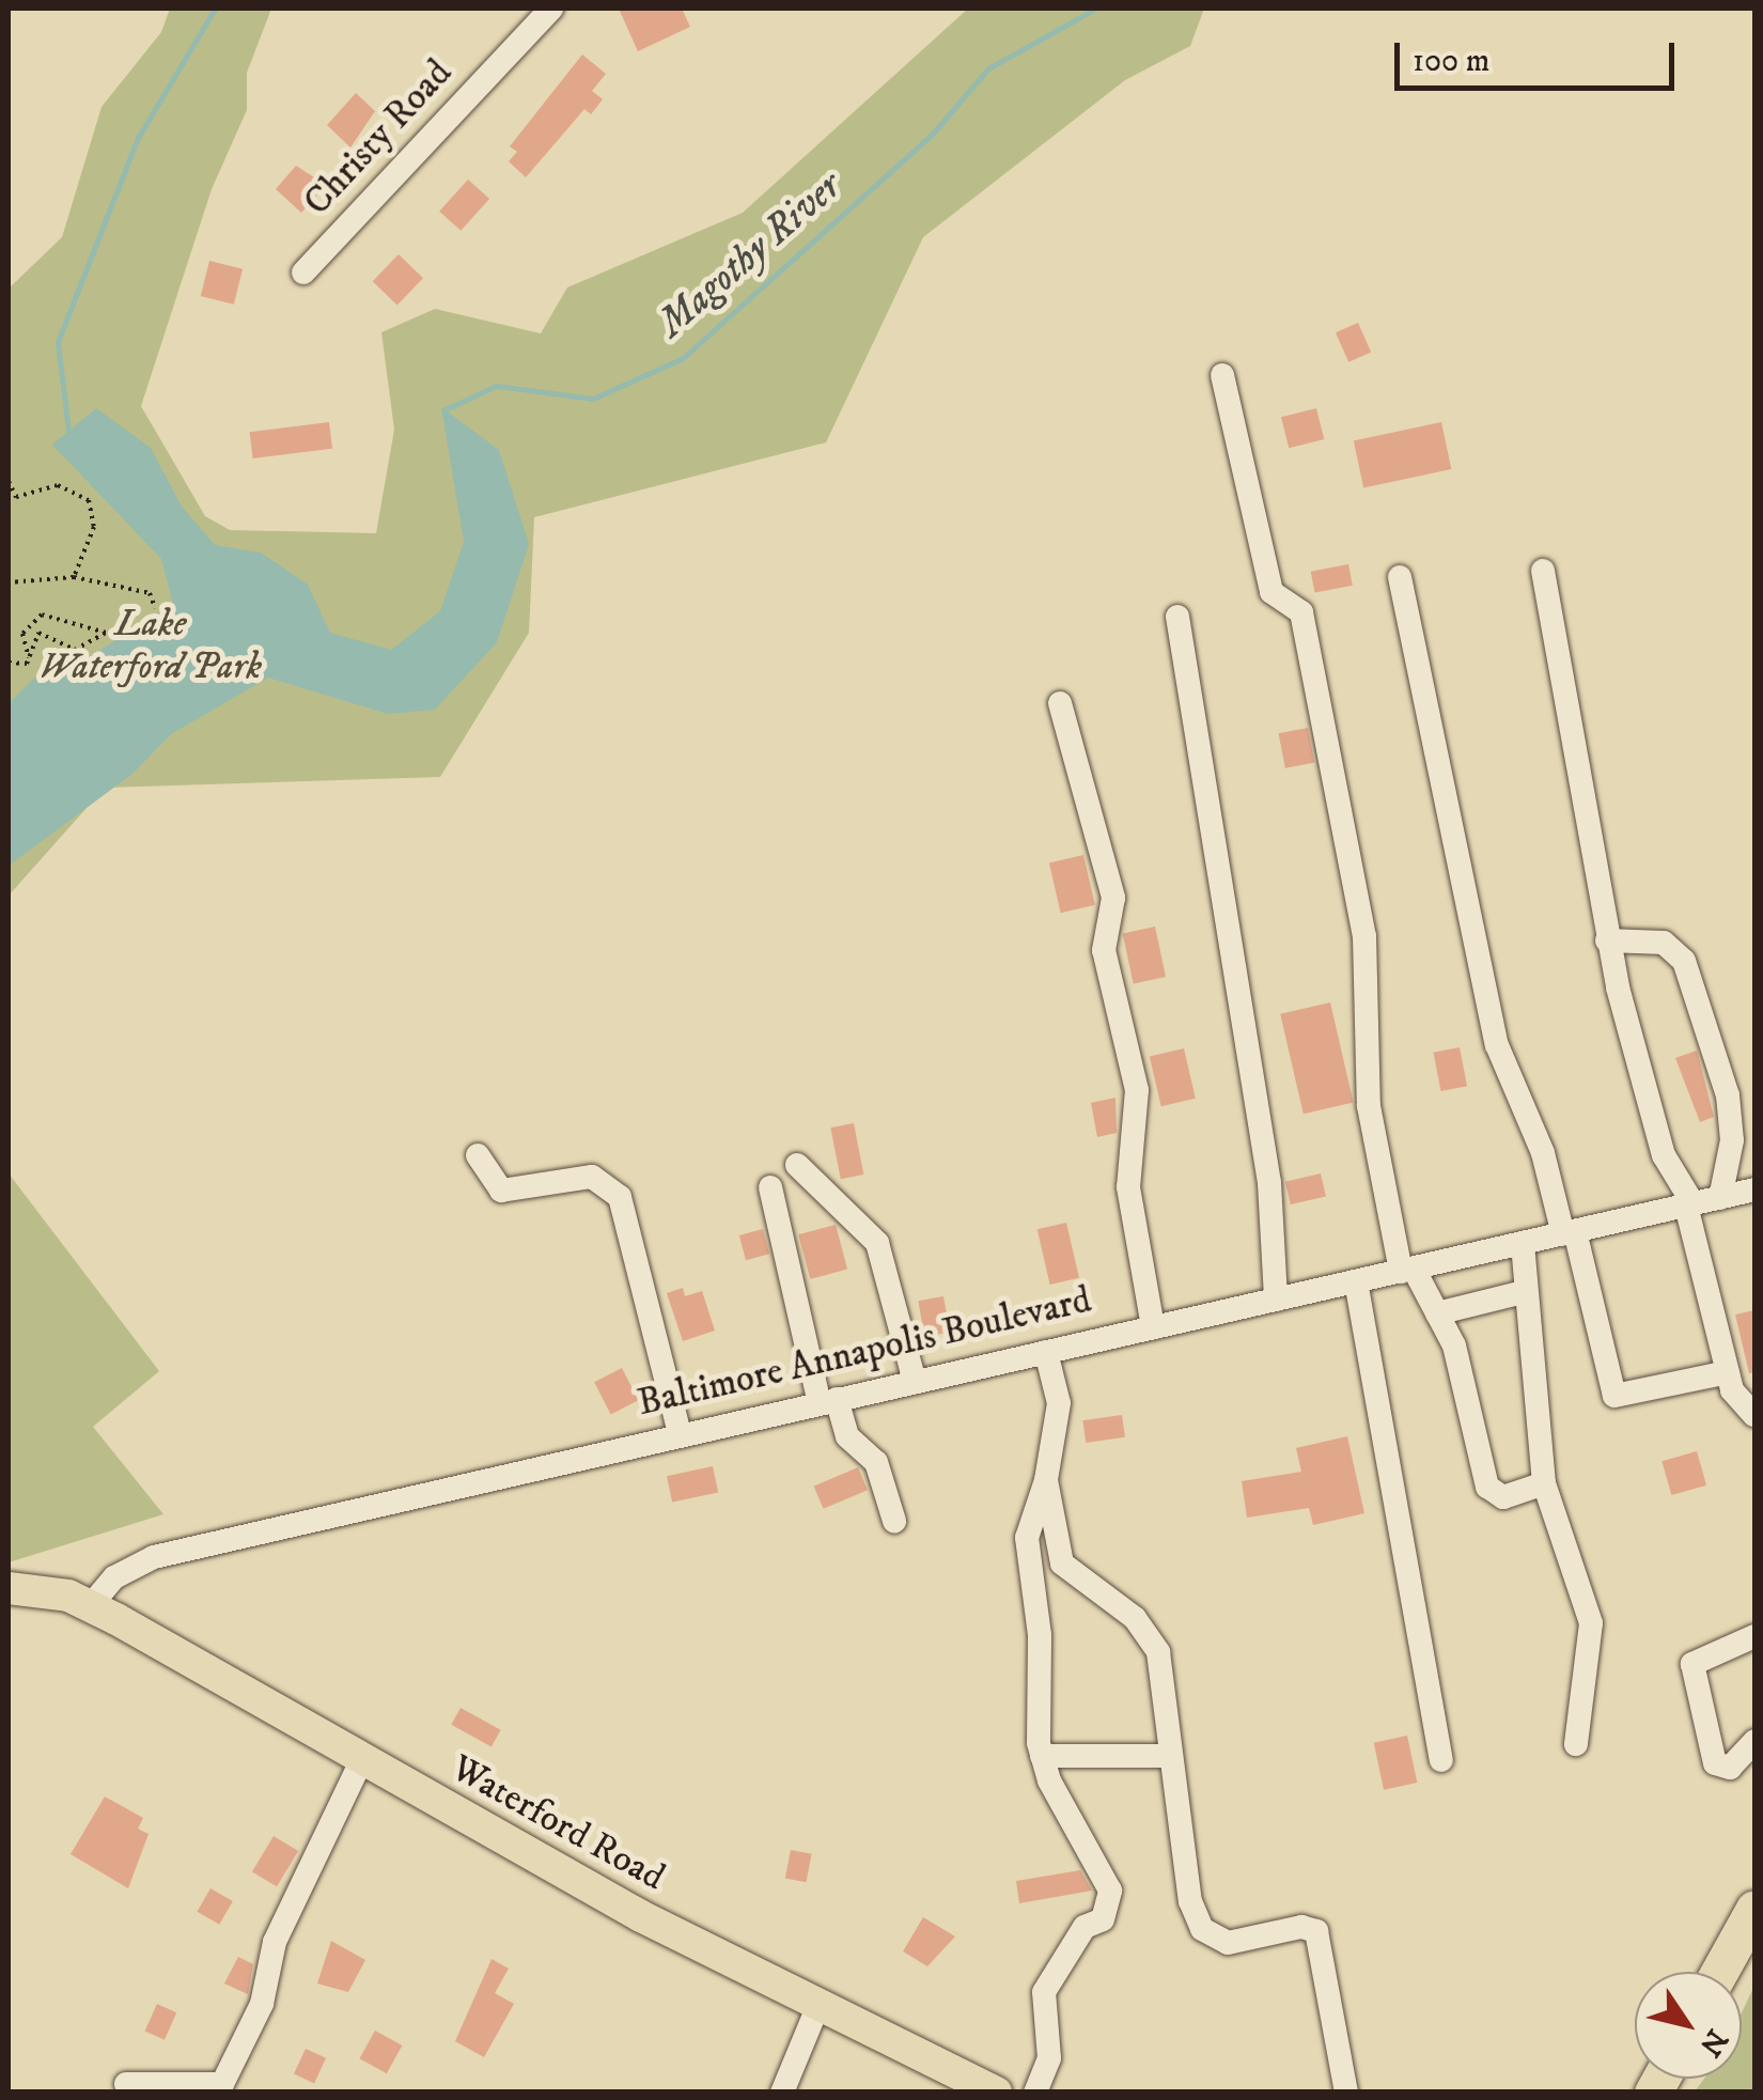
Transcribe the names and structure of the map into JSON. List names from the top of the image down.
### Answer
{
  "streets": {
    "main road": ["Waterford Road"],
    "street": ["Christy Road", "Baltimore Annapolis Boulevard"]
  },
  "crossings": [
    ["Baltimore Annapolis Boulevard", "Waterford Road"]
  ],
  "water": ["Magothy River"],
  "parks": ["Lake Waterford Park"],
  "scale_bar": "100 m",
  "north": "bottom right"
}
